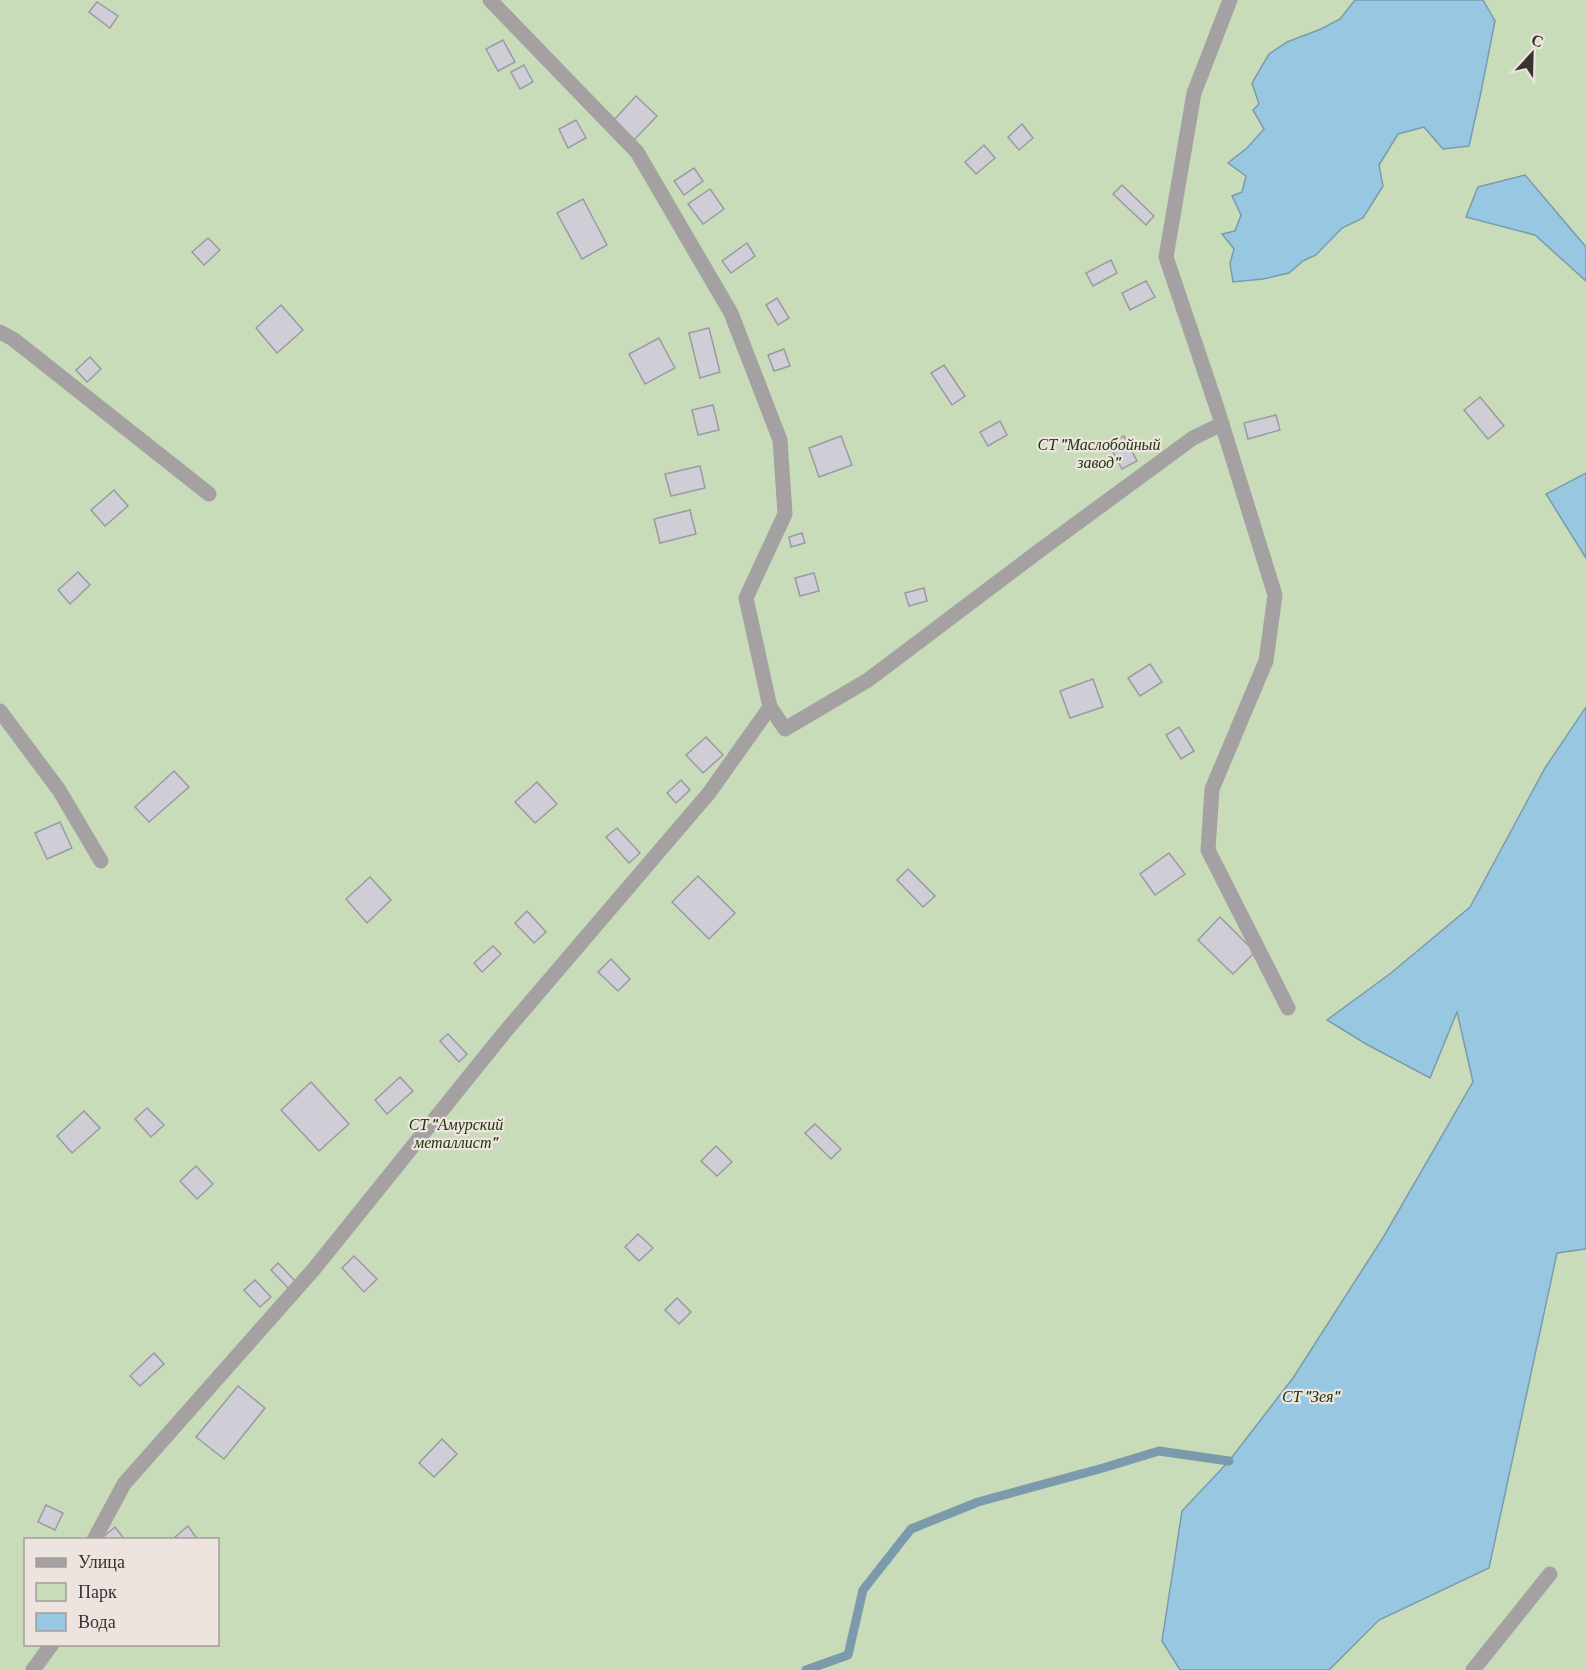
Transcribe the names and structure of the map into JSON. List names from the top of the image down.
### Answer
{
  "parks": ["СТ \"Маслобойный завод\"", "СТ \"Амурский металлист\"", "СТ \"Зея\""],
  "legend": ["Улица", "Парк", "Вода"],
  "north": "top"
}
